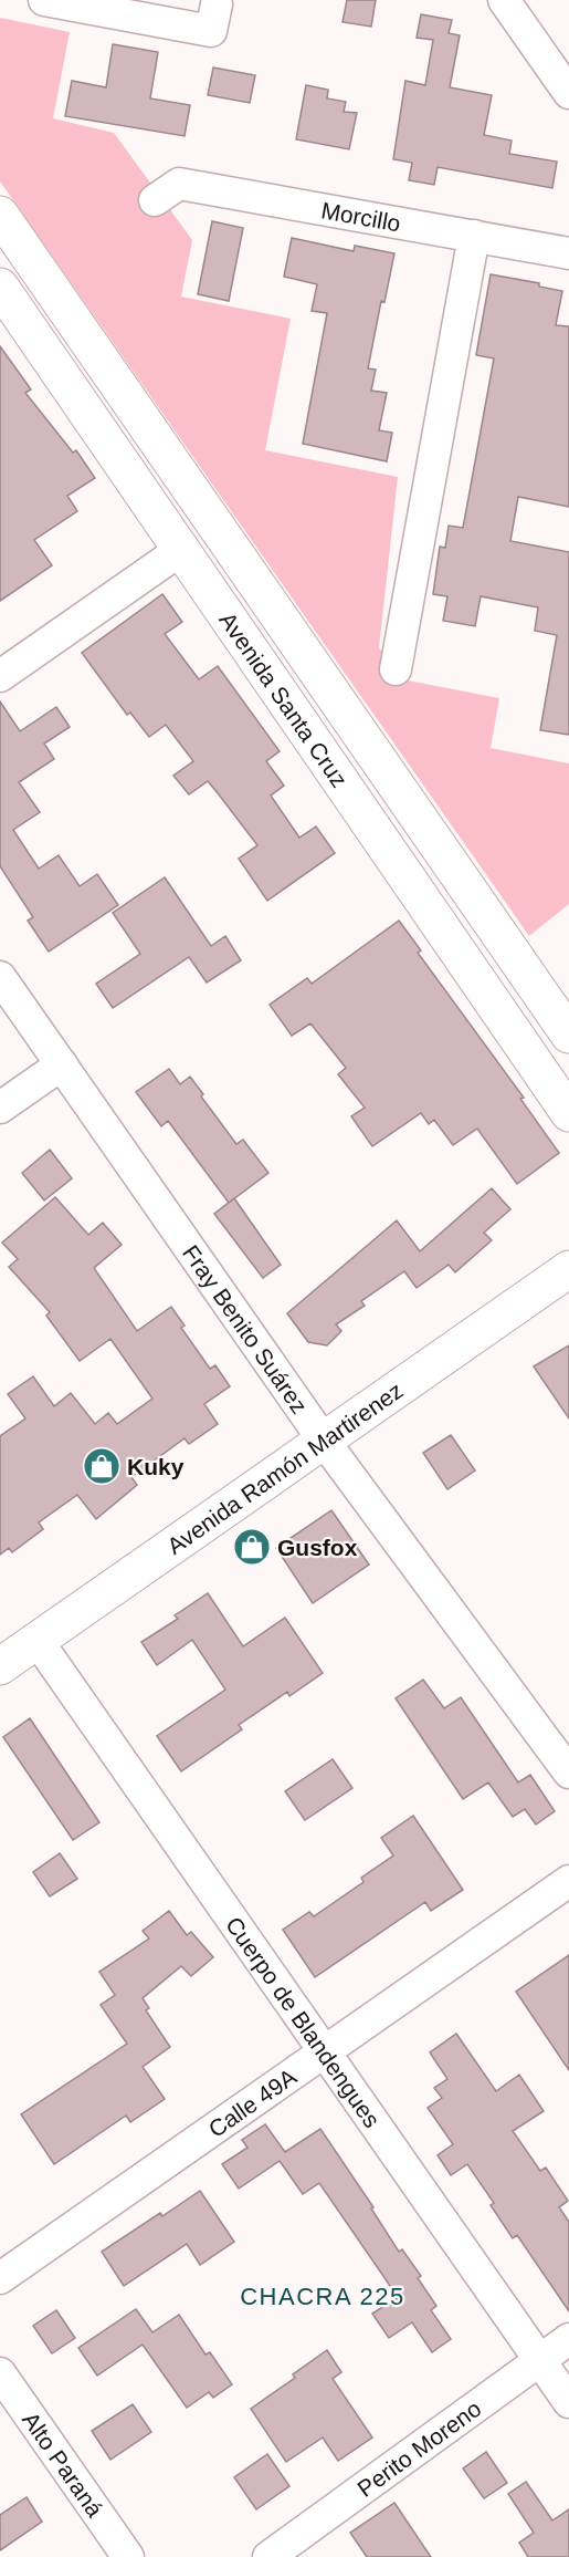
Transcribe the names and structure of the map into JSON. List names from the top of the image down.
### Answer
{
  "streets": {
    "main road": ["Avenida Santa Cruz", "Avenida Ramón Martirenez"],
    "street": [
      "Morcillo",
      "Fray Benito Suárez",
      "Cuerpo de Blandengues",
      "Calle 49A",
      "Perito Moreno",
      "Alto Paraná"
    ]
  },
  "crossings": [
    ["Fray Benito Suárez", "Avenida Ramón Martirenez"],
    ["Avenida Ramón Martirenez", "Cuerpo de Blandengues"],
    ["Cuerpo de Blandengues", "Calle 49A"],
    ["Cuerpo de Blandengues", "Perito Moreno"]
  ],
  "districts": ["CHACRA 225"],
  "places": {
    "shop": ["Kuky", "Gusfox"]
  }
}
